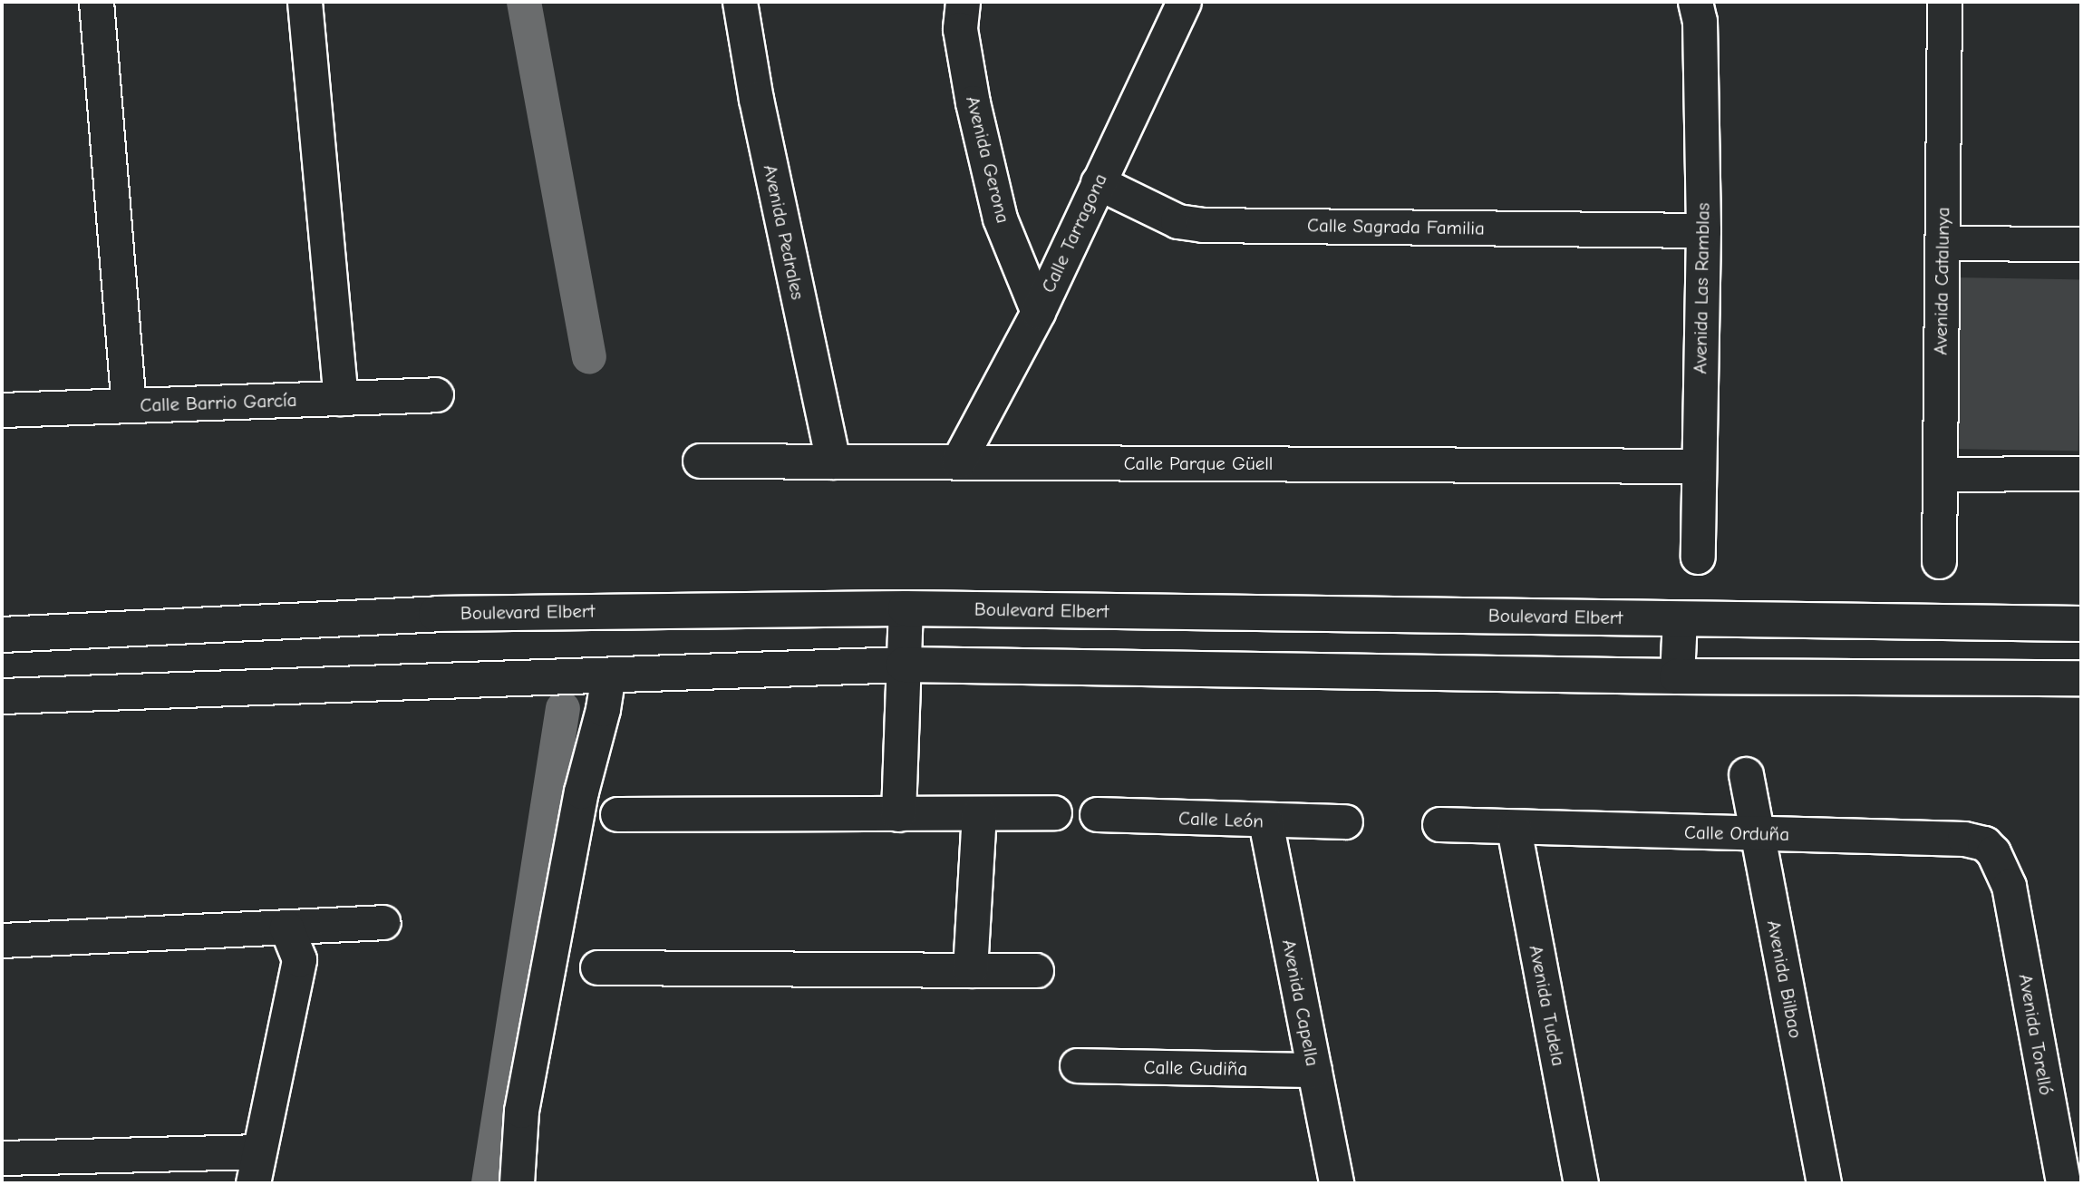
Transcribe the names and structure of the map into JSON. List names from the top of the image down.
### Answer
{
  "streets": {
    "street": [
      "Avenida Gerona",
      "Calle Sagrada Familia",
      "Avenida Pedrales",
      "Calle Tarragona",
      "Avenida Catalunya",
      "Avenida Las Ramblas",
      "Calle Barrio García",
      "Calle Parque Güell",
      "Boulevard Elbert",
      "Calle León",
      "Calle Orduña",
      "Avenida Bilbao",
      "Avenida Capella",
      "Avenida Tudela",
      "Avenida Torelló",
      "Calle Gudiña"
    ]
  },
  "crossings": [
    ["Avenida Gerona", "Calle Tarragona"],
    ["Calle Sagrada Familia", "Calle Tarragona"],
    ["Calle Sagrada Familia", "Avenida Las Ramblas"],
    ["Avenida Pedrales", "Calle Parque Güell"],
    ["Calle Tarragona", "Calle Parque Güell"],
    ["Avenida Las Ramblas", "Calle Parque Güell"],
    ["Calle León", "Avenida Capella"],
    ["Calle Orduña", "Avenida Bilbao"],
    ["Calle Orduña", "Avenida Tudela"],
    ["Calle Orduña", "Avenida Torelló"],
    ["Avenida Capella", "Calle Gudiña"]
  ]
}
